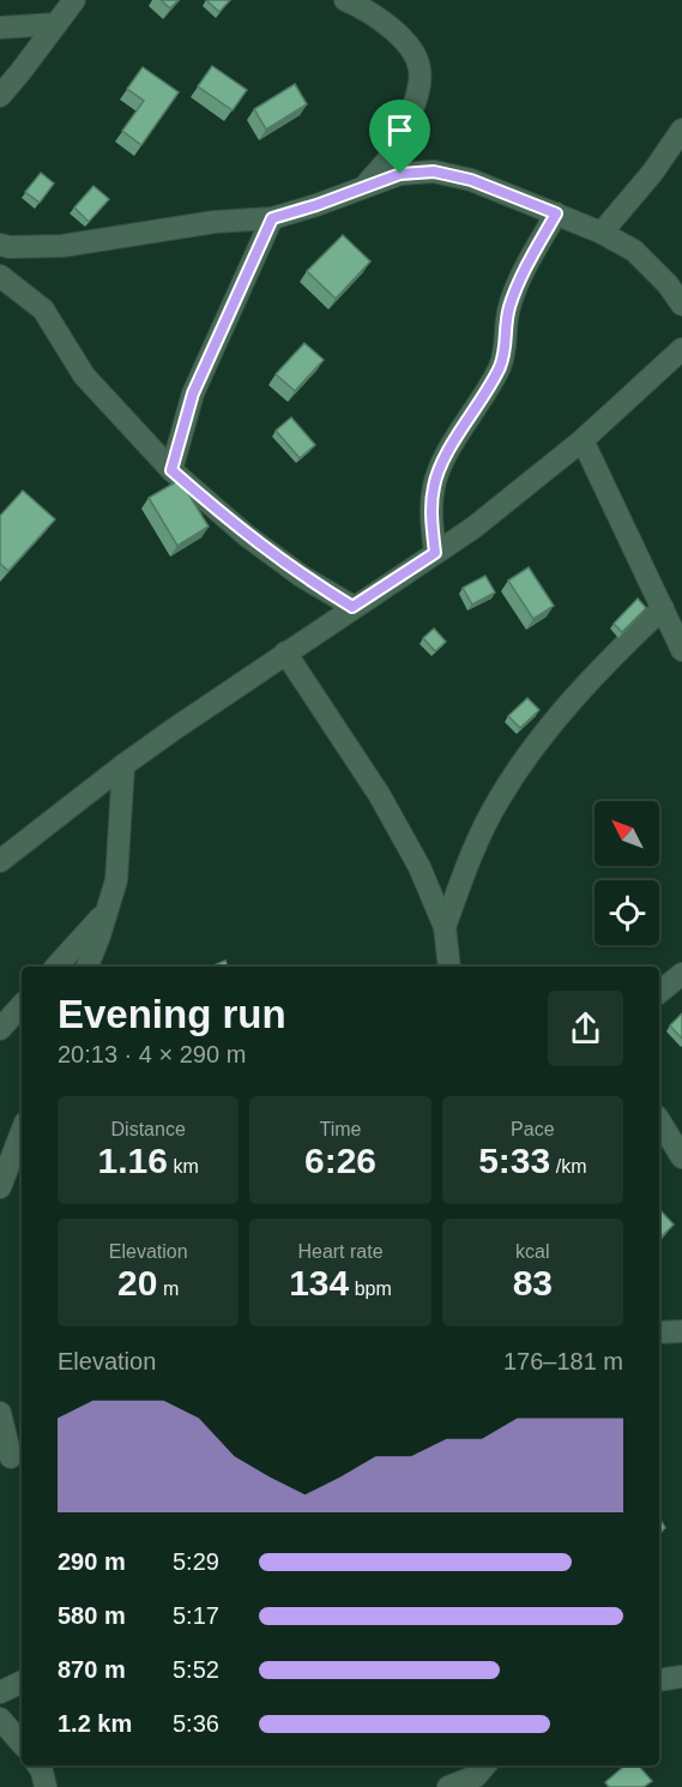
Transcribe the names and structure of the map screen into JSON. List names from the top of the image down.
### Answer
{
  "north": "top left",
  "page": {
    "heading": ["Evening run", "20:13 · 4 × 290 m"],
    "stats": [
      ["Distance", "1.16 km"],
      ["Time", "6:26"],
      ["Pace", "5:33 /km"],
      ["Elevation", "20 m"],
      ["Heart rate", "134 bpm"],
      ["kcal", "83"]
    ],
    "chart": ["Elevation", "176–181 m"],
    "list": [
      {
        "name": "290 m",
        "note": "5:29"
      },
      {
        "name": "580 m",
        "note": "5:17"
      },
      {
        "name": "870 m",
        "note": "5:52"
      },
      {
        "name": "1.2 km",
        "note": "5:36"
      }
    ]
  }
}
